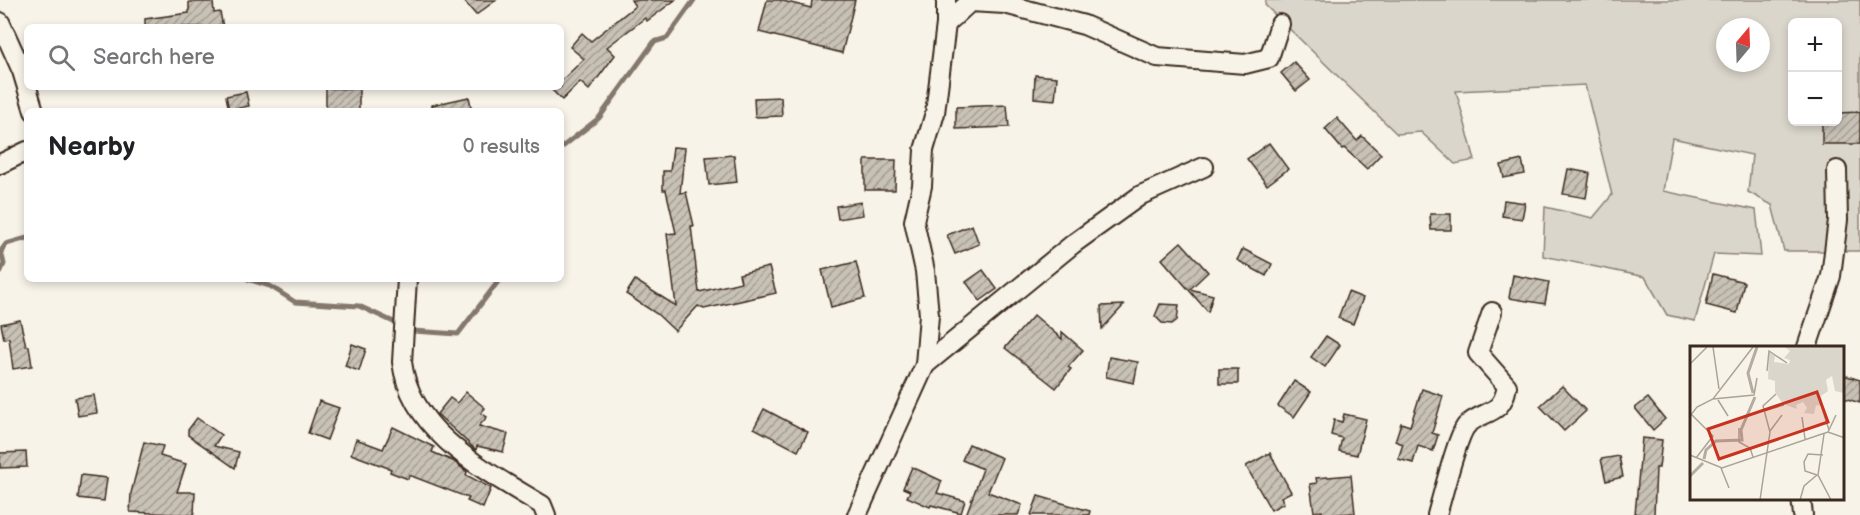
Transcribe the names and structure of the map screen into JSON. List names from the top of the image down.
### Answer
{
  "north": "top",
  "page": {
    "map_buttons": ["+", "−"],
    "search": "Search here",
    "heading": ["Nearby", "0 results"]
  }
}
